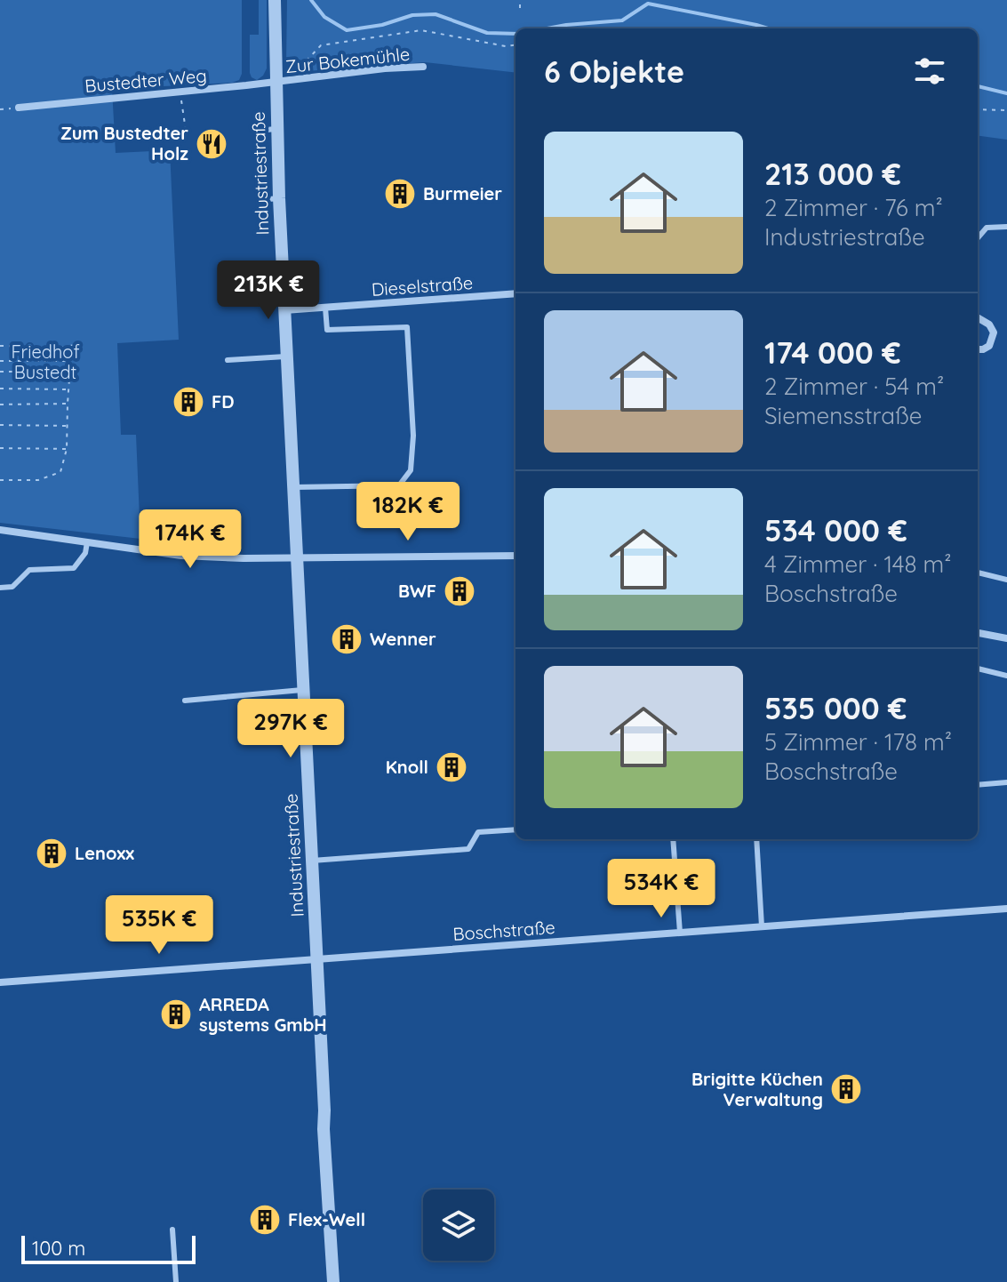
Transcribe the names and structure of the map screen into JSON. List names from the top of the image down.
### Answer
{
  "streets": {
    "street": [
      "Zur Bokemühle",
      "Bustedter Weg",
      "Industriestraße",
      "Dieselstraße",
      "Boschstraße"
    ]
  },
  "crossings": [
    ["Zur Bokemühle", "Bustedter Weg"],
    ["Zur Bokemühle", "Industriestraße"],
    ["Bustedter Weg", "Industriestraße"],
    ["Industriestraße", "Dieselstraße"],
    ["Industriestraße", "Boschstraße"]
  ],
  "parks": ["Friedhof Bustedt"],
  "places": {
    "restaurant": ["Zum Bustedter Holz"],
    "building": [
      "Burmeier",
      "FD",
      "BWF",
      "Wenner",
      "Knoll",
      "Lenoxx",
      "ARREDA systems GmbH",
      "Brigitte Küchen Verwaltung",
      "Flex-Well"
    ]
  },
  "scale_bar": "100 m",
  "page": {
    "heading": "6 Objekte",
    "list": [
      {
        "name": "213 000 €",
        "note": "2 Zimmer · 76 m² · Industriestraße"
      },
      {
        "name": "174 000 €",
        "note": "2 Zimmer · 54 m² · Siemensstraße"
      },
      {
        "name": "534 000 €",
        "note": "4 Zimmer · 148 m² · Boschstraße"
      },
      {
        "name": "535 000 €",
        "note": "5 Zimmer · 178 m² · Boschstraße"
      }
    ],
    "price": [
      "213K €",
      "182K €",
      "174K €",
      "297K €",
      "534K €",
      "535K €"
    ],
    "scale": "100 m"
  }
}
